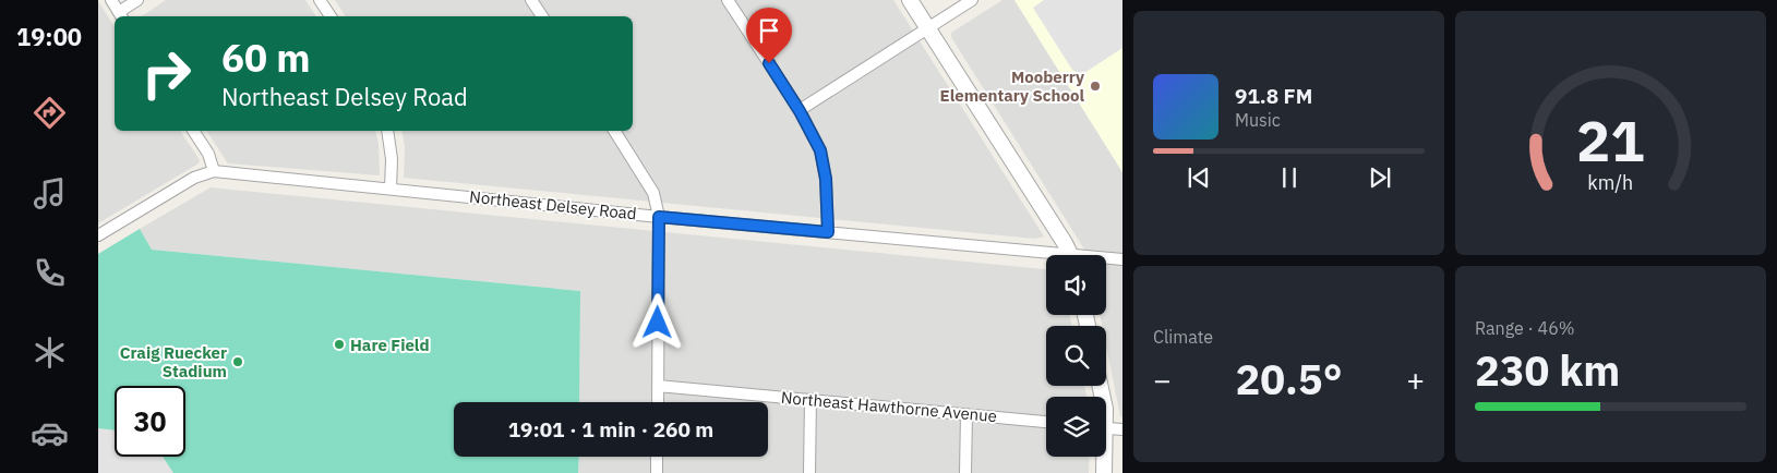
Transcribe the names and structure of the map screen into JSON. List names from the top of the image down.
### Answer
{
  "streets": {
    "street": ["Northeast Delsey Road", "Northeast Hawthorne Avenue"]
  },
  "places": ["Mooberry Elementary School", "Hare Field", "Craig Ruecker Stadium"],
  "page": {
    "tabs": "19:00",
    "turn": ["60 m", "Northeast Delsey Road"],
    "song": ["91.8 FM", "Music"],
    "tile": [
      "Climate",
      ["Range · 46%", "230 km"]
    ],
    "heat": ["−", "20.5°", "+"],
    "limit": "30",
    "trip": "19:01 · 1 min · 260 m",
    "gauge": ["21", "km/h"]
  }
}
